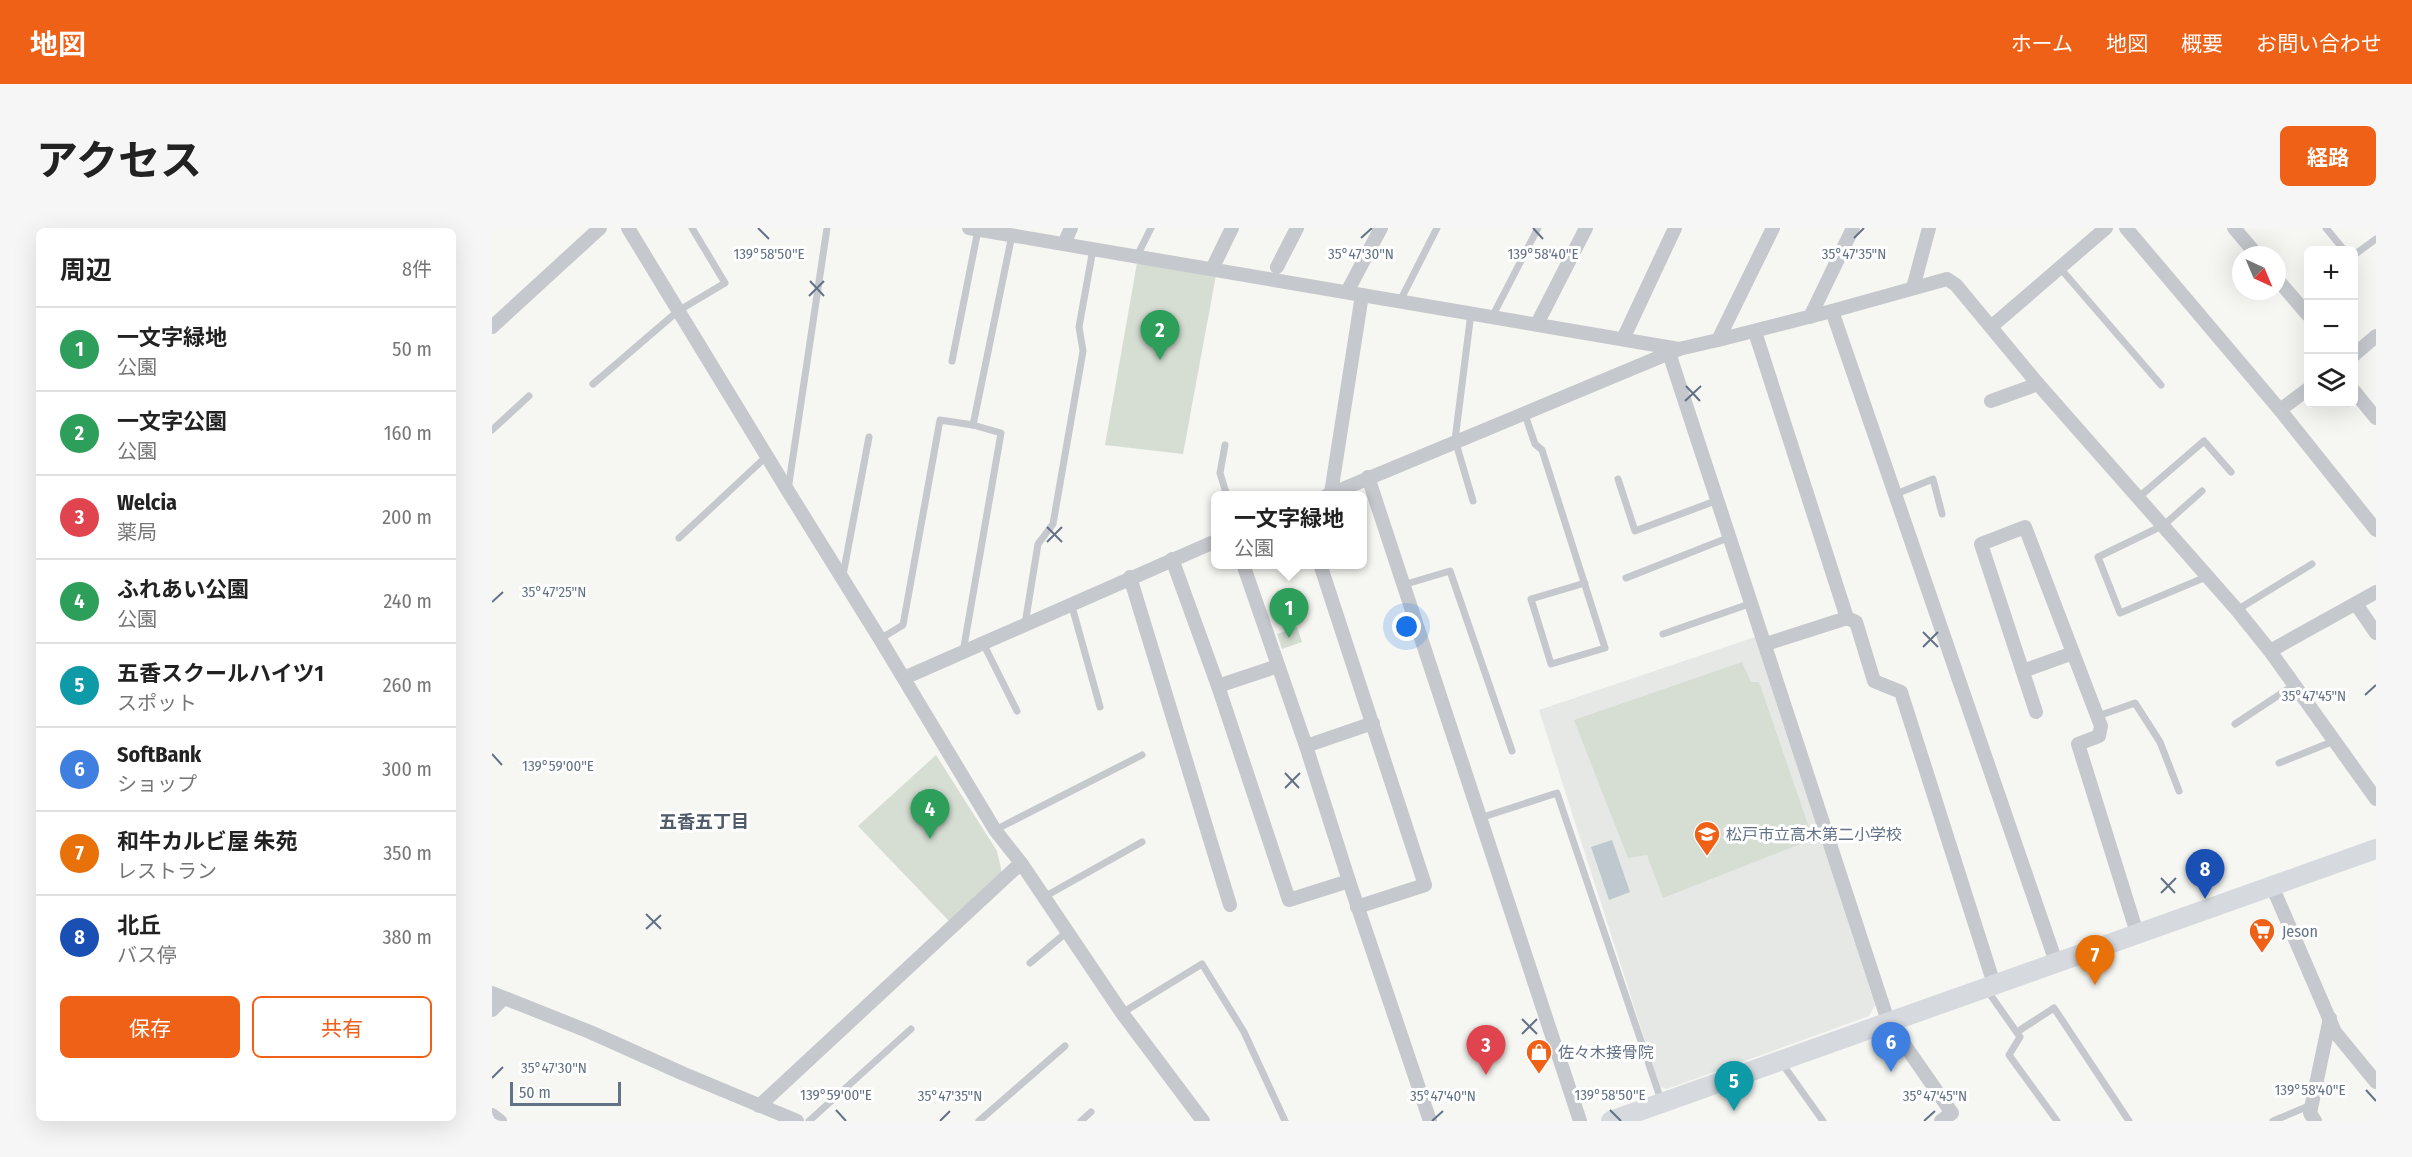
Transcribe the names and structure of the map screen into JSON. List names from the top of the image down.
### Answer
{
  "districts": ["五香五丁目"],
  "places": {
    "school or university": ["松戸市立高木第二小学校"],
    "supermarket": ["Jeson"],
    "shop": ["佐々木接骨院"]
  },
  "scale_bar": "50 m",
  "north": "bottom right",
  "page": {
    "header": "地図",
    "nav": [
      "ホーム",
      "地図",
      "概要",
      "お問い合わせ"
    ],
    "title": "アクセス",
    "buttons": [
      "経路",
      ["保存", "共有"]
    ],
    "heading": ["周辺", "8件"],
    "map_buttons": ["+", "−"],
    "list": [
      {
        "mark": "1",
        "name": "一文字緑地",
        "note": "公園",
        "value": "50 m"
      },
      {
        "mark": "2",
        "name": "一文字公園",
        "note": "公園",
        "value": "160 m"
      },
      {
        "mark": "3",
        "name": "Welcia",
        "note": "薬局",
        "value": "200 m"
      },
      {
        "mark": "4",
        "name": "ふれあい公園",
        "note": "公園",
        "value": "240 m"
      },
      {
        "mark": "5",
        "name": "五香スクールハイツ1",
        "note": "スポット",
        "value": "260 m"
      },
      {
        "mark": "6",
        "name": "SoftBank",
        "note": "ショップ",
        "value": "300 m"
      },
      {
        "mark": "7",
        "name": "和牛カルビ屋 朱苑",
        "note": "レストラン",
        "value": "350 m"
      },
      {
        "mark": "8",
        "name": "北丘",
        "note": "バス停",
        "value": "380 m"
      }
    ],
    "pins": [
      "2",
      "1",
      "4",
      "8",
      "7",
      "6",
      "3",
      "5"
    ],
    "popup": ["一文字緑地", "公園"],
    "scale": "50 m"
  },
  "coordinates": [
    "35°47'30\"N",
    "35°47'35\"N",
    "139°58'50\"E",
    "139°58'40\"E",
    "35°47'25\"N",
    "35°47'45\"N",
    "139°59'00\"E",
    "35°47'40\"N"
  ]
}
